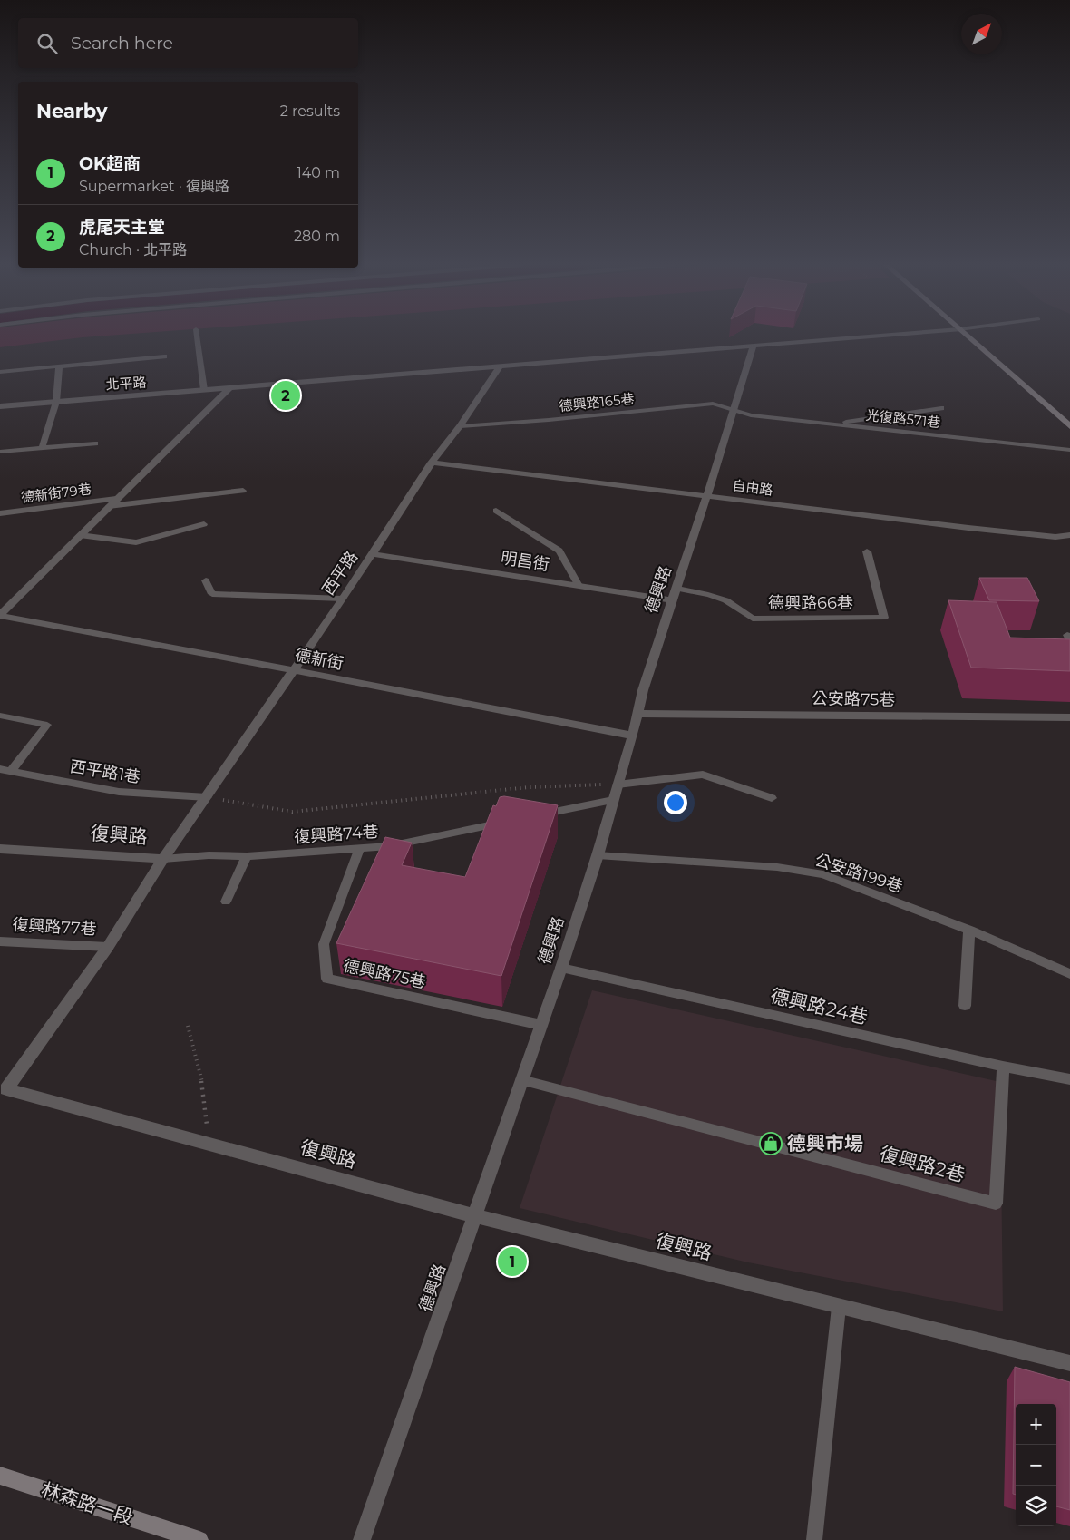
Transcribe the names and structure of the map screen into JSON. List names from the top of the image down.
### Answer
{
  "streets": {
    "street": [
      "北平路",
      "自由路",
      "明昌街",
      "西平路",
      "德興路",
      "德新街",
      "公安路75巷",
      "復興路",
      "林森路一段"
    ],
    "lane": [
      "德興路165巷",
      "光復路571巷",
      "德新街79巷",
      "德興路66巷",
      "西平路1巷",
      "復興路74巷",
      "公安路199巷",
      "復興路77巷",
      "德興路75巷",
      "德興路24巷",
      "復興路2巷"
    ]
  },
  "crossings": [
    ["北平路", "西平路"],
    ["北平路", "德興路"],
    ["北平路", "德新街"],
    ["德興路165巷", "光復路571巷"],
    ["德興路165巷", "西平路"],
    ["德興路165巷", "德興路"],
    ["光復路571巷", "德興路"],
    ["自由路", "西平路"],
    ["自由路", "德興路"],
    ["德新街79巷", "德新街"],
    ["明昌街", "西平路"],
    ["明昌街", "德興路"],
    ["明昌街", "德興路66巷"],
    ["西平路", "德新街"],
    ["西平路", "西平路1巷"],
    ["西平路", "復興路74巷"],
    ["西平路", "復興路"],
    ["德興路", "德興路66巷"],
    ["德興路", "德新街"],
    ["德興路", "公安路75巷"],
    ["德興路", "復興路"],
    ["德興路", "公安路199巷"],
    ["德興路", "德興路75巷"],
    ["德興路", "德興路24巷"],
    ["德興路", "復興路2巷"],
    ["復興路74巷", "復興路"],
    ["復興路74巷", "德興路75巷"],
    ["復興路", "復興路77巷"],
    ["德興路24巷", "復興路2巷"]
  ],
  "places": {
    "shop": ["德興市場"]
  },
  "north": "top right",
  "page": {
    "search": "Search here",
    "heading": ["Nearby", "2 results"],
    "list": [
      {
        "mark": "1",
        "name": "OK超商",
        "note": "Supermarket · 復興路",
        "value": "140 m"
      },
      {
        "mark": "2",
        "name": "虎尾天主堂",
        "note": "Church · 北平路",
        "value": "280 m"
      }
    ],
    "pins": ["2", "1"],
    "map_buttons": ["+", "−"]
  }
}
